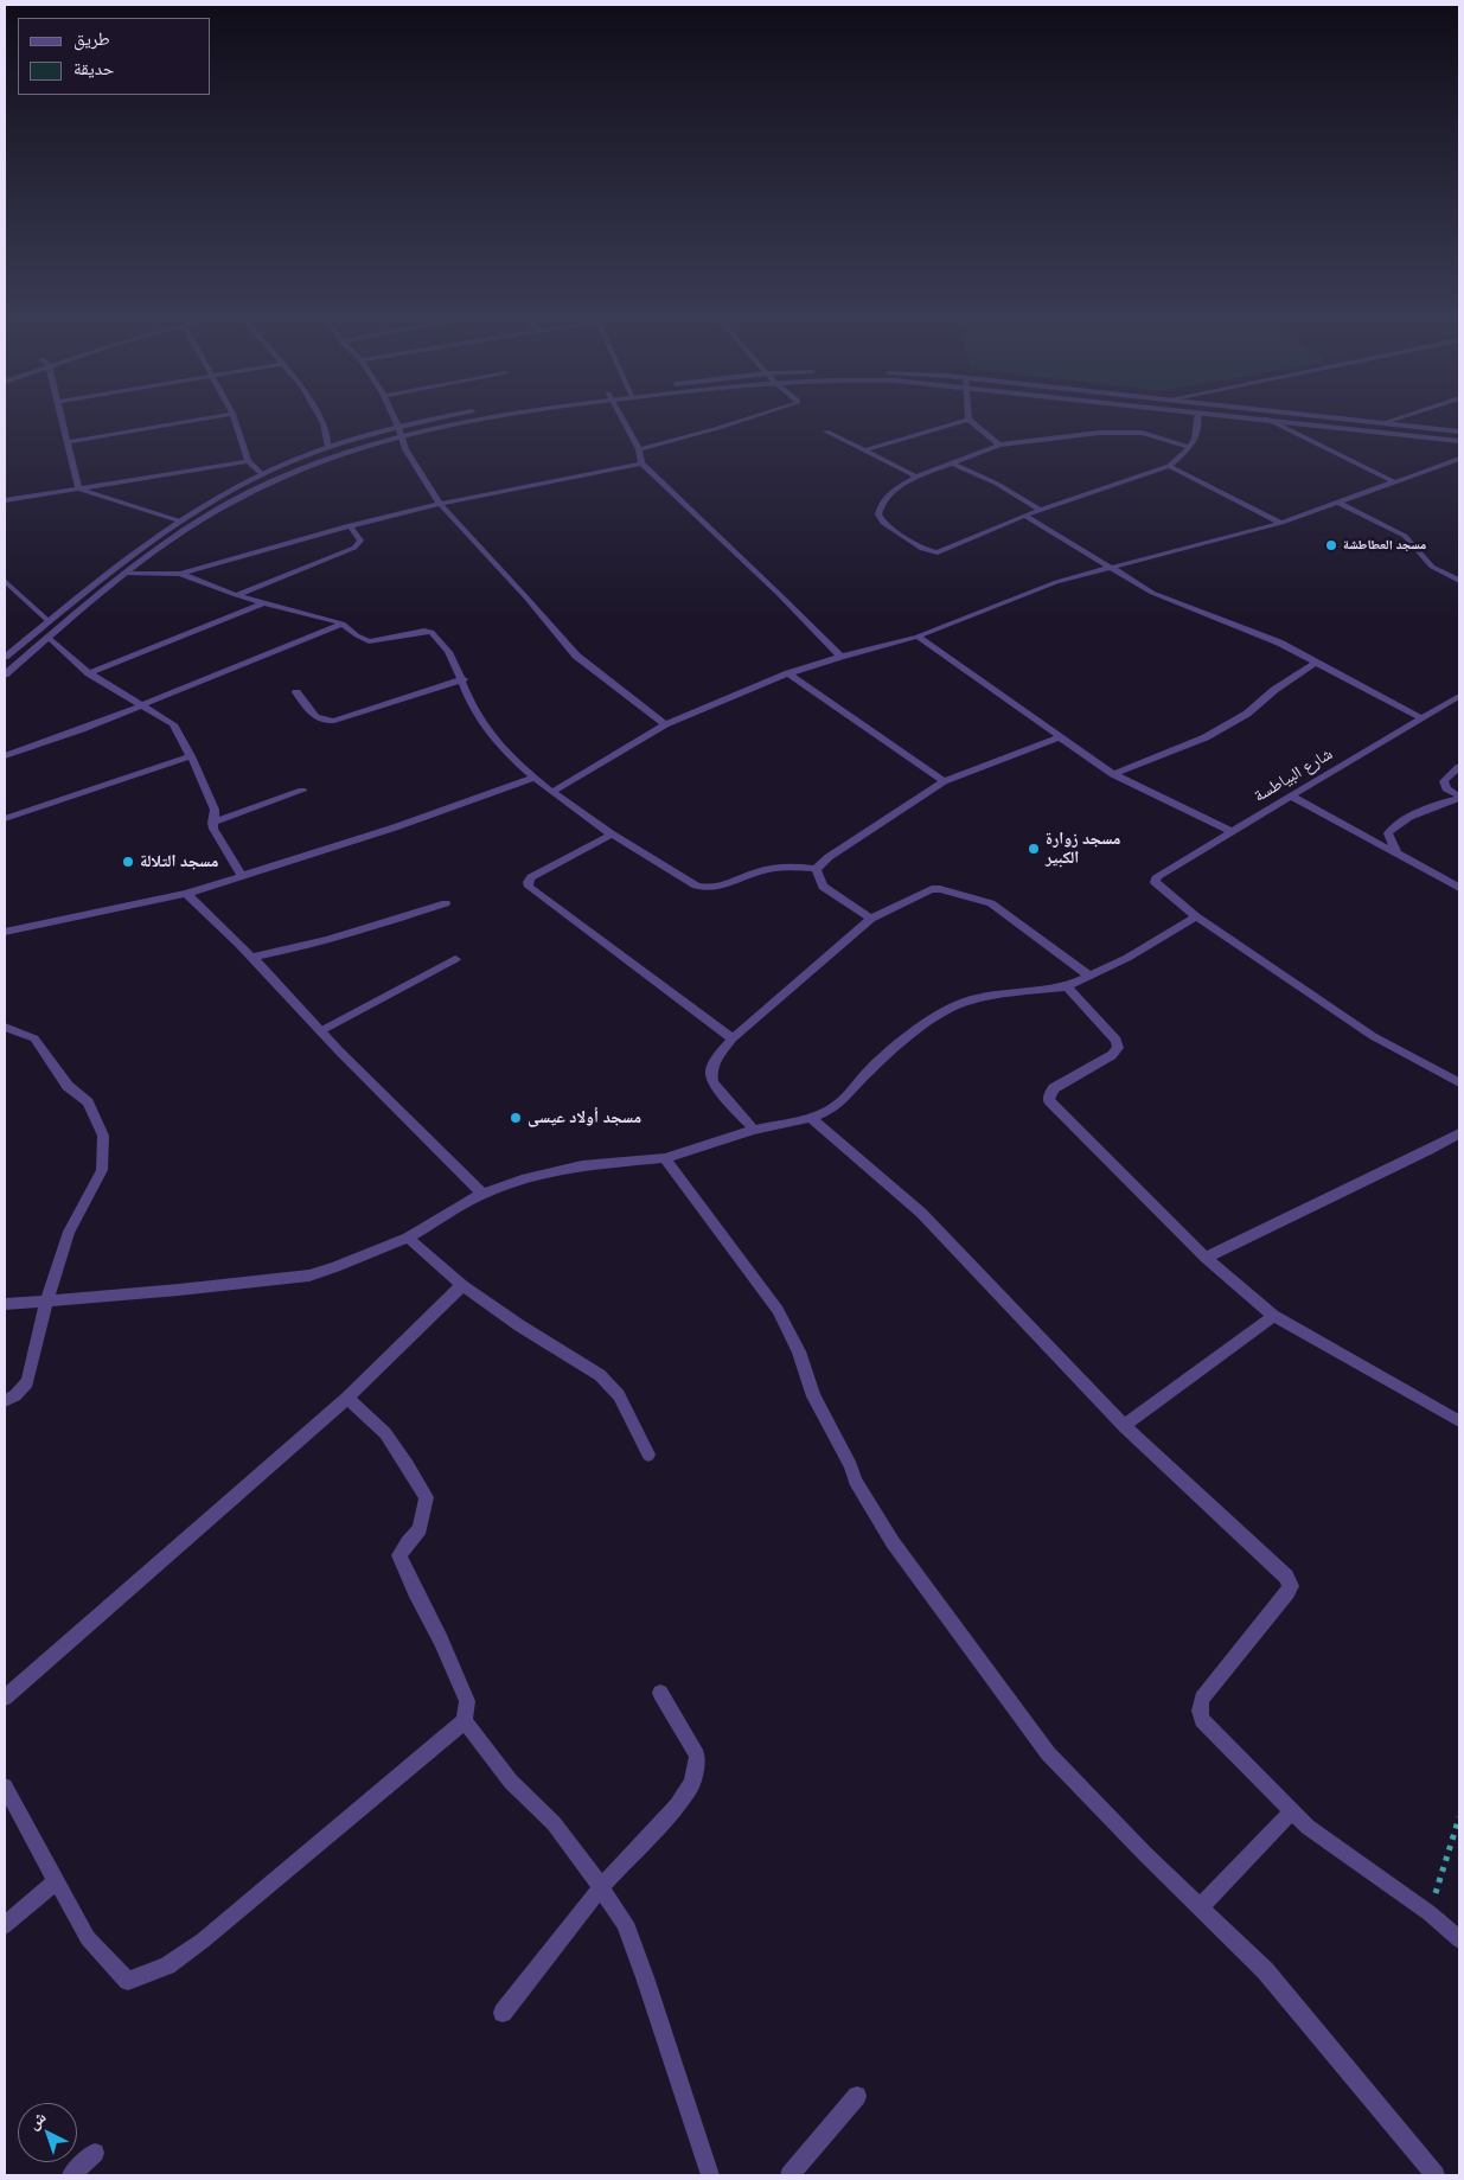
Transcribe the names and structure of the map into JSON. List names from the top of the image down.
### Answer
{
  "streets": {
    "street": ["شارع البياطسة"]
  },
  "places": [
    "مسجد العطاطشة",
    "مسجد زوارة الكبير",
    "مسجد التلالة",
    "مسجد أولاد عيسى"
  ],
  "legend": ["طريق", "حديقة"],
  "north": "top left"
}
